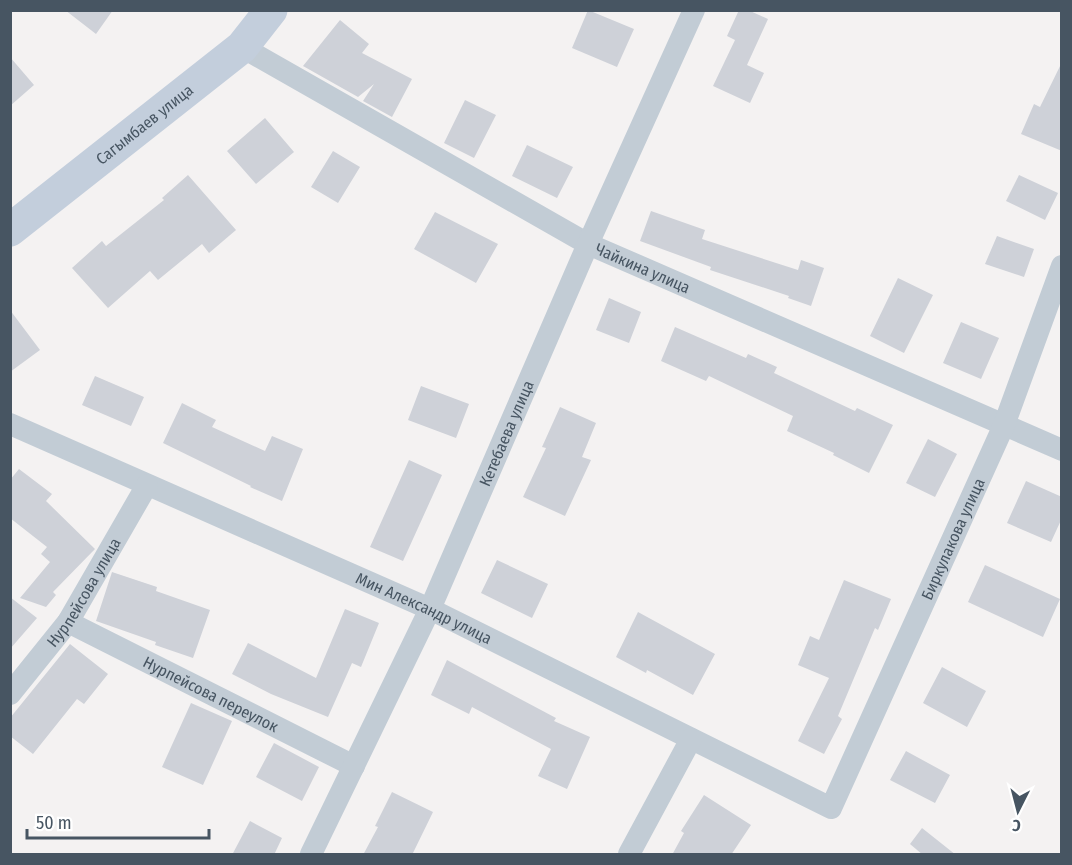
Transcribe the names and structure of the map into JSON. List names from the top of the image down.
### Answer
{
  "streets": {
    "street": [
      "Сагымбаев улица",
      "Чайкина улица",
      "Кетебаева улица",
      "Биркулакова улица",
      "Нурпейсова улица",
      "Мин Александр улица",
      "Нурпейсова переулок"
    ]
  },
  "crossings": [
    ["Сагымбаев улица", "Чайкина улица"],
    ["Чайкина улица", "Кетебаева улица"],
    ["Чайкина улица", "Биркулакова улица"],
    ["Кетебаева улица", "Мин Александр улица"],
    ["Кетебаева улица", "Нурпейсова переулок"],
    ["Биркулакова улица", "Мин Александр улица"],
    ["Нурпейсова улица", "Мин Александр улица"],
    ["Нурпейсова улица", "Нурпейсова переулок"]
  ],
  "scale_bar": "50 m",
  "north": "bottom"
}
